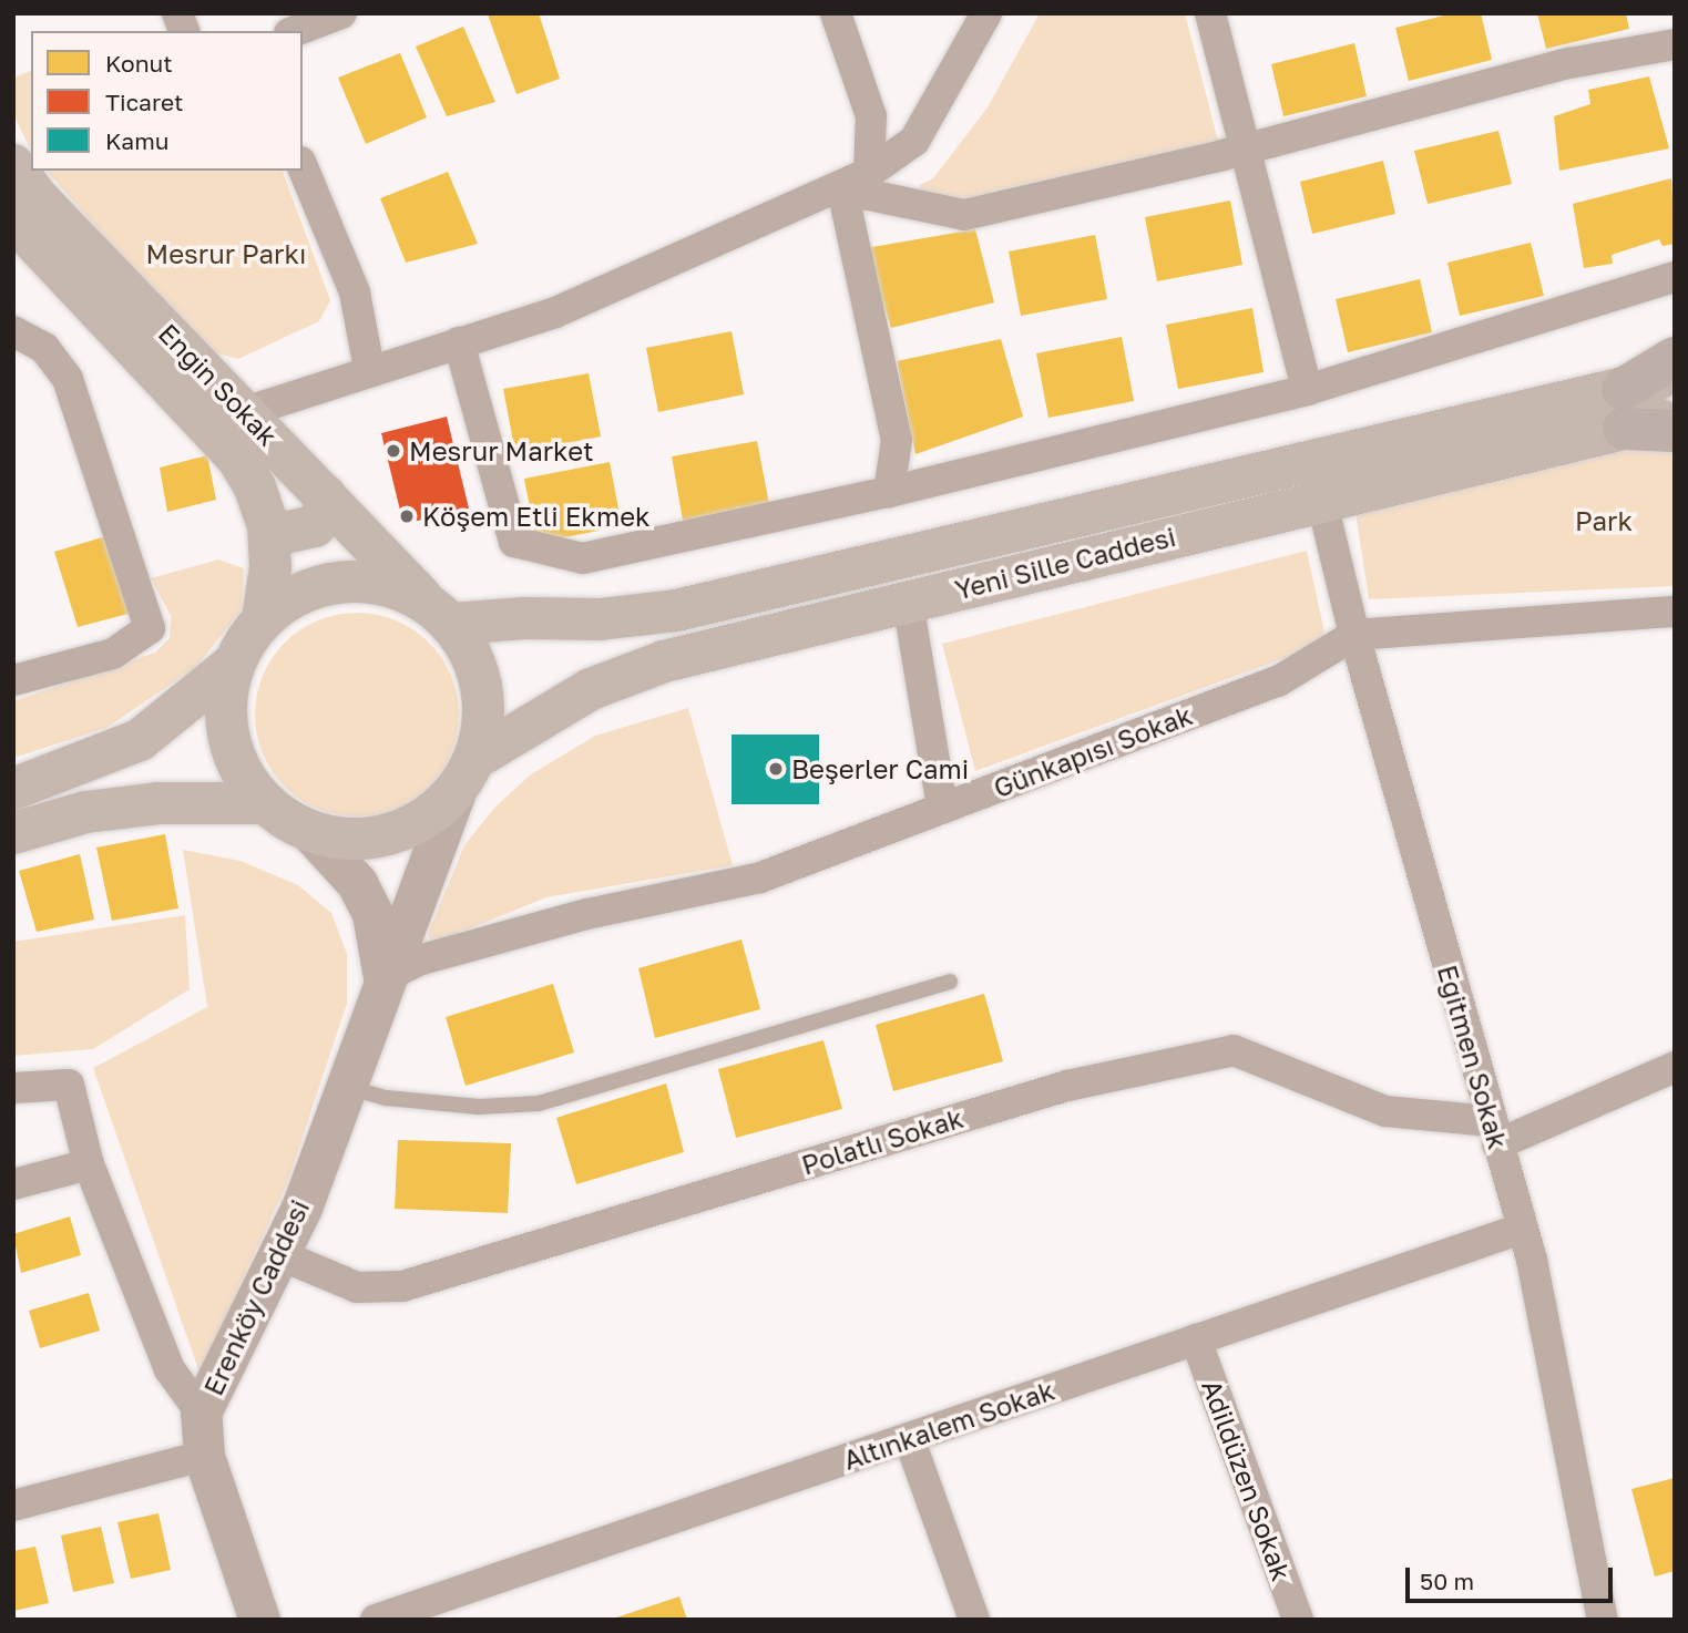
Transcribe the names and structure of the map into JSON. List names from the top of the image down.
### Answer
{
  "streets": {
    "main road": ["Engin Sokak", "Yeni Sille Caddesi"],
    "street": [
      "Günkapısı Sokak",
      "Eğitmen Sokak",
      "Polatlı Sokak",
      "Erenköy Caddesi",
      "Altınkalem Sokak",
      "Adildüzen Sokak"
    ]
  },
  "crossings": [
    ["Engin Sokak", "Yeni Sille Caddesi"],
    ["Engin Sokak", "Erenköy Caddesi"],
    ["Yeni Sille Caddesi", "Eğitmen Sokak"],
    ["Yeni Sille Caddesi", "Erenköy Caddesi"],
    ["Günkapısı Sokak", "Eğitmen Sokak"],
    ["Günkapısı Sokak", "Erenköy Caddesi"],
    ["Eğitmen Sokak", "Polatlı Sokak"],
    ["Eğitmen Sokak", "Altınkalem Sokak"],
    ["Polatlı Sokak", "Erenköy Caddesi"],
    ["Altınkalem Sokak", "Adildüzen Sokak"]
  ],
  "parks": ["Mesrur Parkı", "Park"],
  "places": ["Mesrur Market", "Köşem Etli Ekmek", "Beşerler Cami"],
  "legend": ["Konut", "Ticaret", "Kamu"],
  "scale_bar": "50 m"
}
